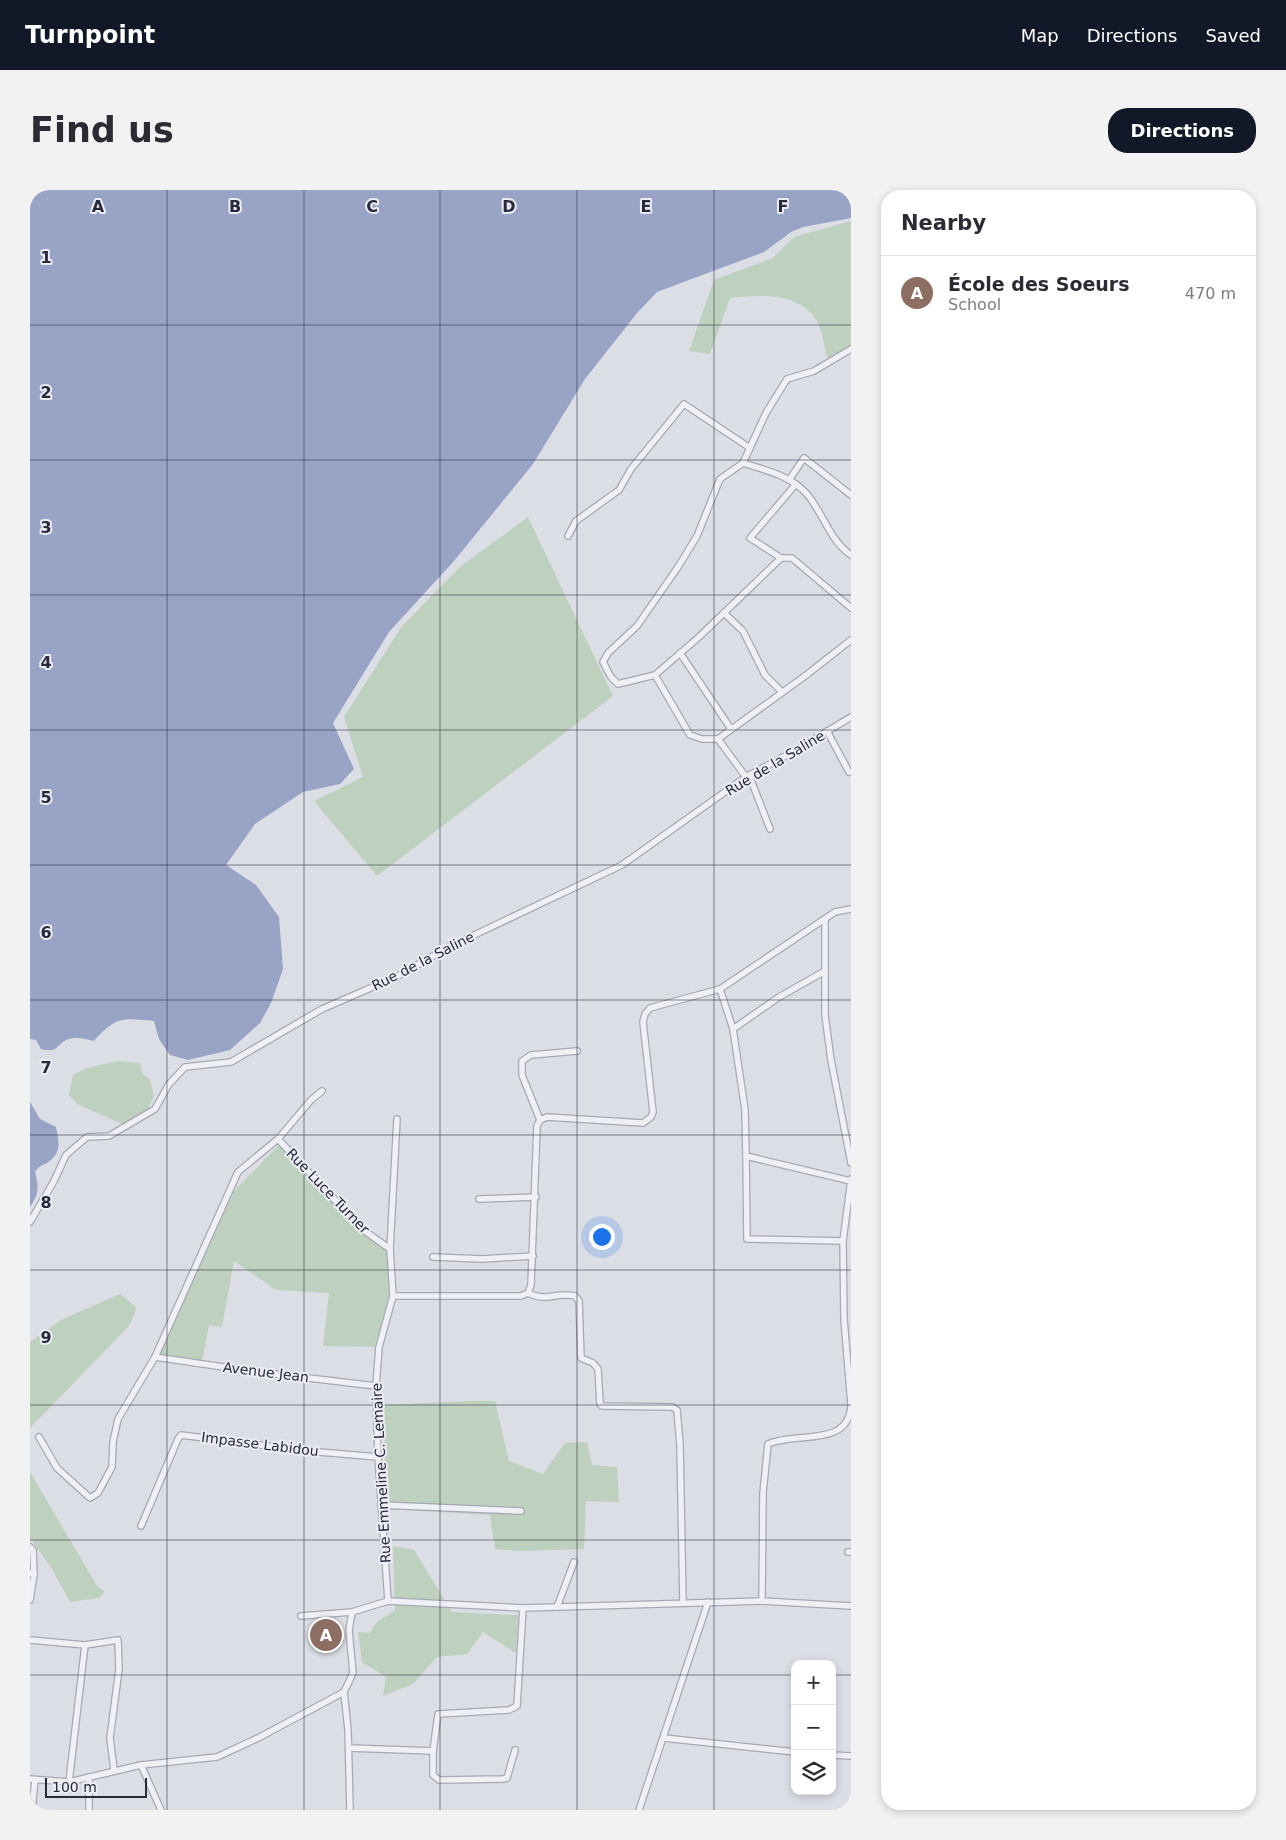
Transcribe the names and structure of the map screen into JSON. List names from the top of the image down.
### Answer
{
  "streets": {
    "street": [
      "Rue de la Saline",
      "Rue Luce Turner",
      "Avenue Jean",
      "Impasse Labidou",
      "Rue Emmeline C. Lemaire"
    ]
  },
  "crossings": [
    ["Avenue Jean", "Rue Emmeline C. Lemaire"],
    ["Impasse Labidou", "Rue Emmeline C. Lemaire"]
  ],
  "scale_bar": "100 m",
  "page": {
    "header": "Turnpoint",
    "nav": ["Map", "Directions", "Saved"],
    "buttons": "Directions",
    "title": "Find us",
    "heading": "Nearby",
    "list": [
      {
        "mark": "A",
        "name": "École des Soeurs",
        "note": "School",
        "value": "470 m"
      }
    ],
    "pins": "A",
    "map_buttons": ["+", "−"],
    "scale": "100 m"
  },
  "grid": {
    "columns": [
      "A",
      "B",
      "C",
      "D",
      "E",
      "F"
    ],
    "rows": [
      "1",
      "2",
      "3",
      "4",
      "5",
      "6",
      "7",
      "8",
      "9"
    ]
  }
}
